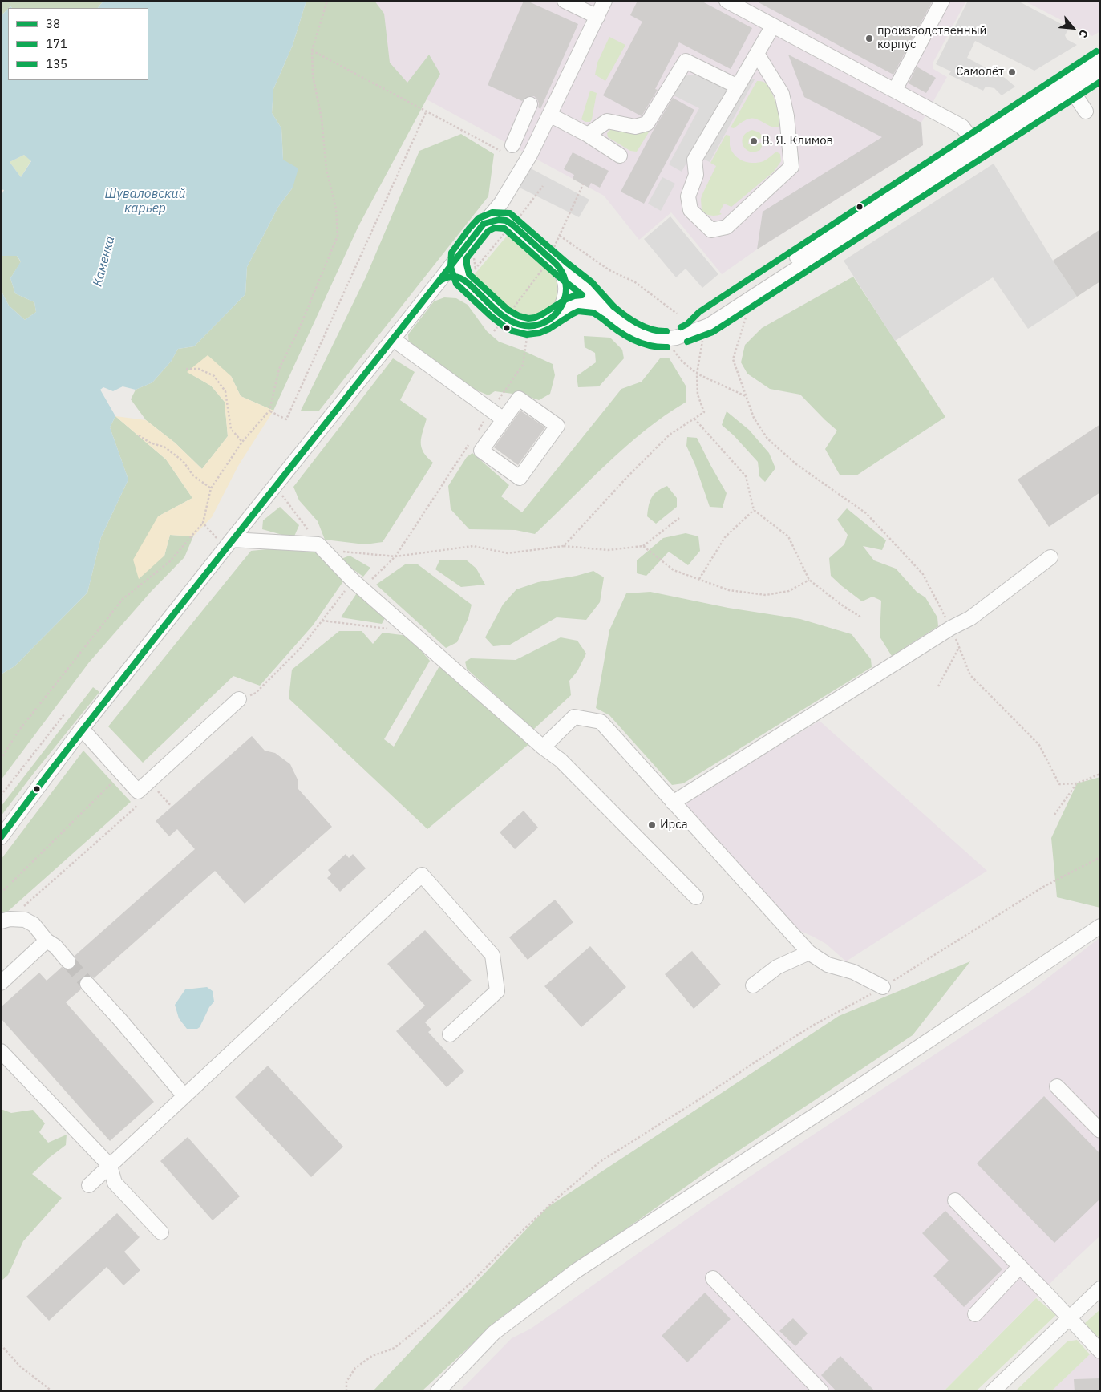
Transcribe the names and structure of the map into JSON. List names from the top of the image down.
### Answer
{
  "water": ["Шуваловский карьер", "Каменка"],
  "places": [
    "производственный корпус",
    "Самолёт",
    "В. Я. Климов",
    "Ирса"
  ],
  "lines": ["transit line 171", "transit line 135", "transit line 38"],
  "legend": ["38", "171", "135"],
  "north": "bottom right"
}
